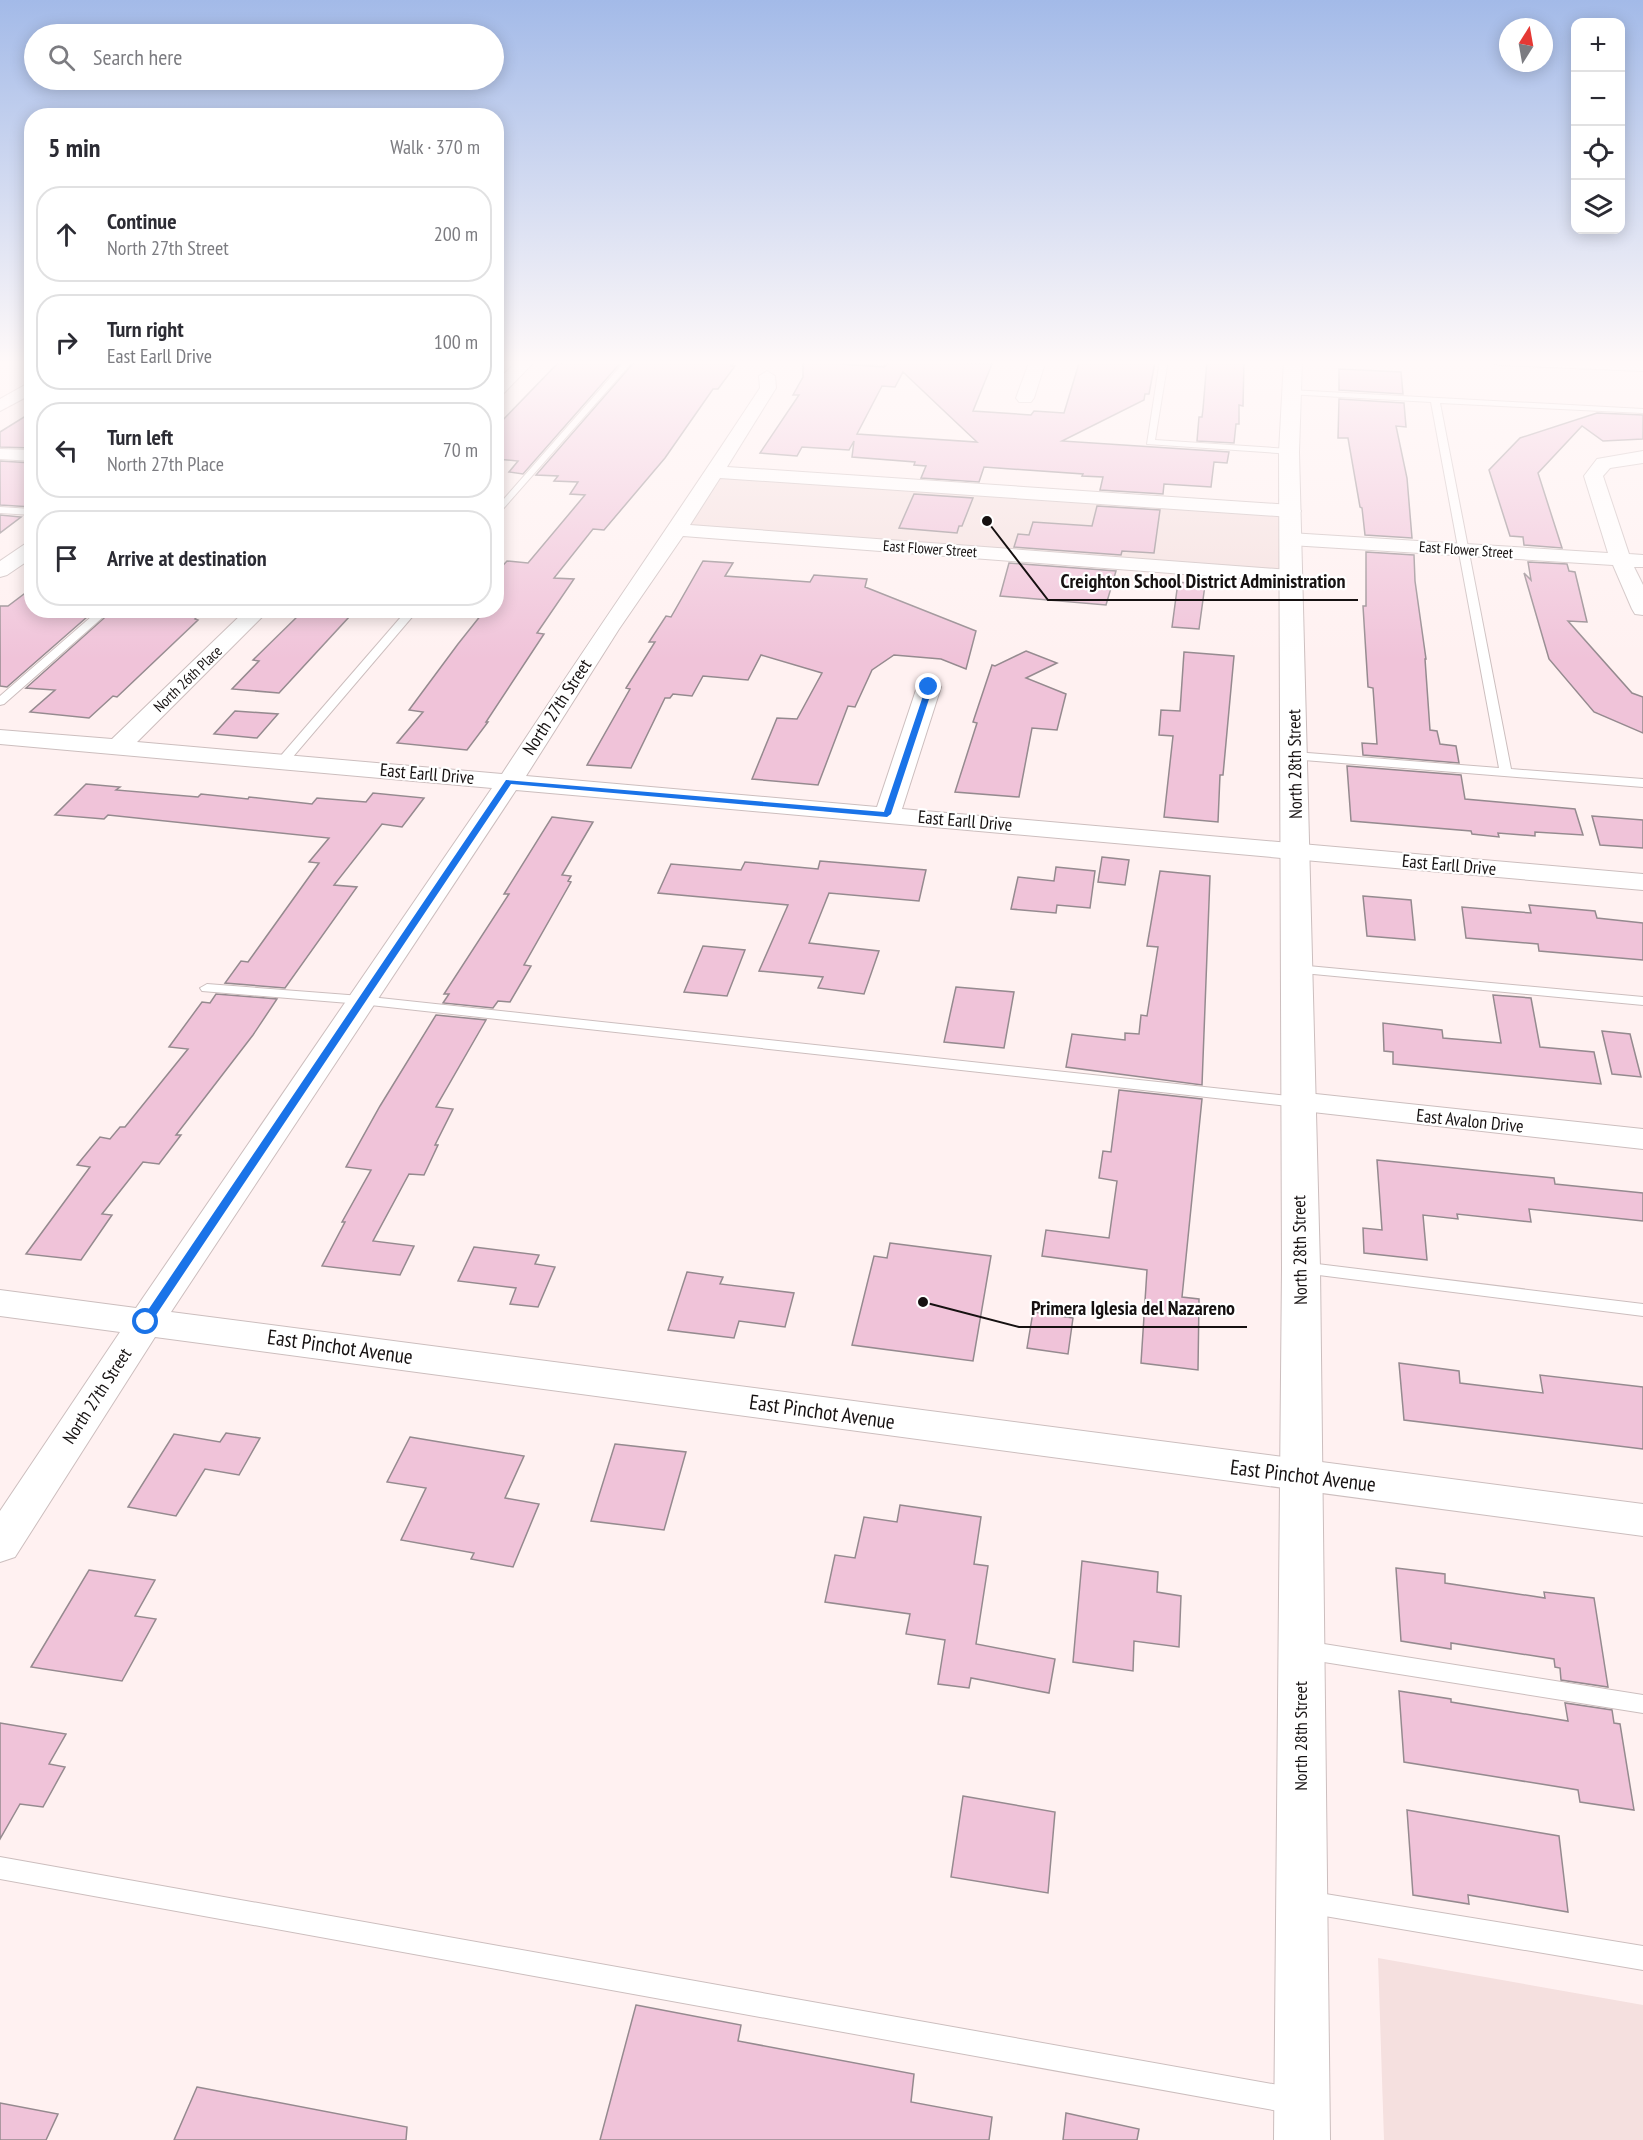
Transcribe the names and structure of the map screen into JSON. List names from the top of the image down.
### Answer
{
  "streets": {
    "street": [
      "East Flower Street",
      "North 26th Place",
      "North 27th Street",
      "North 28th Street",
      "East Earll Drive",
      "East Avalon Drive",
      "East Pinchot Avenue"
    ]
  },
  "crossings": [
    ["East Flower Street", "North 27th Street"],
    ["East Flower Street", "North 28th Street"],
    ["North 26th Place", "East Earll Drive"],
    ["North 27th Street", "East Earll Drive"],
    ["North 27th Street", "East Pinchot Avenue"],
    ["North 28th Street", "East Earll Drive"],
    ["North 28th Street", "East Avalon Drive"],
    ["North 28th Street", "East Pinchot Avenue"]
  ],
  "places": ["Creighton School District Administration", "Primera Iglesia del Nazareno"],
  "north": "top",
  "page": {
    "map_buttons": ["+", "−"],
    "search": "Search here",
    "heading": ["5 min", "Walk · 370 m"],
    "list": [
      ["Continue", "North 27th Street", "200 m"],
      ["Turn right", "East Earll Drive", "100 m"],
      ["Turn left", "North 27th Place", "70 m"],
      "Arrive at destination"
    ]
  }
}
